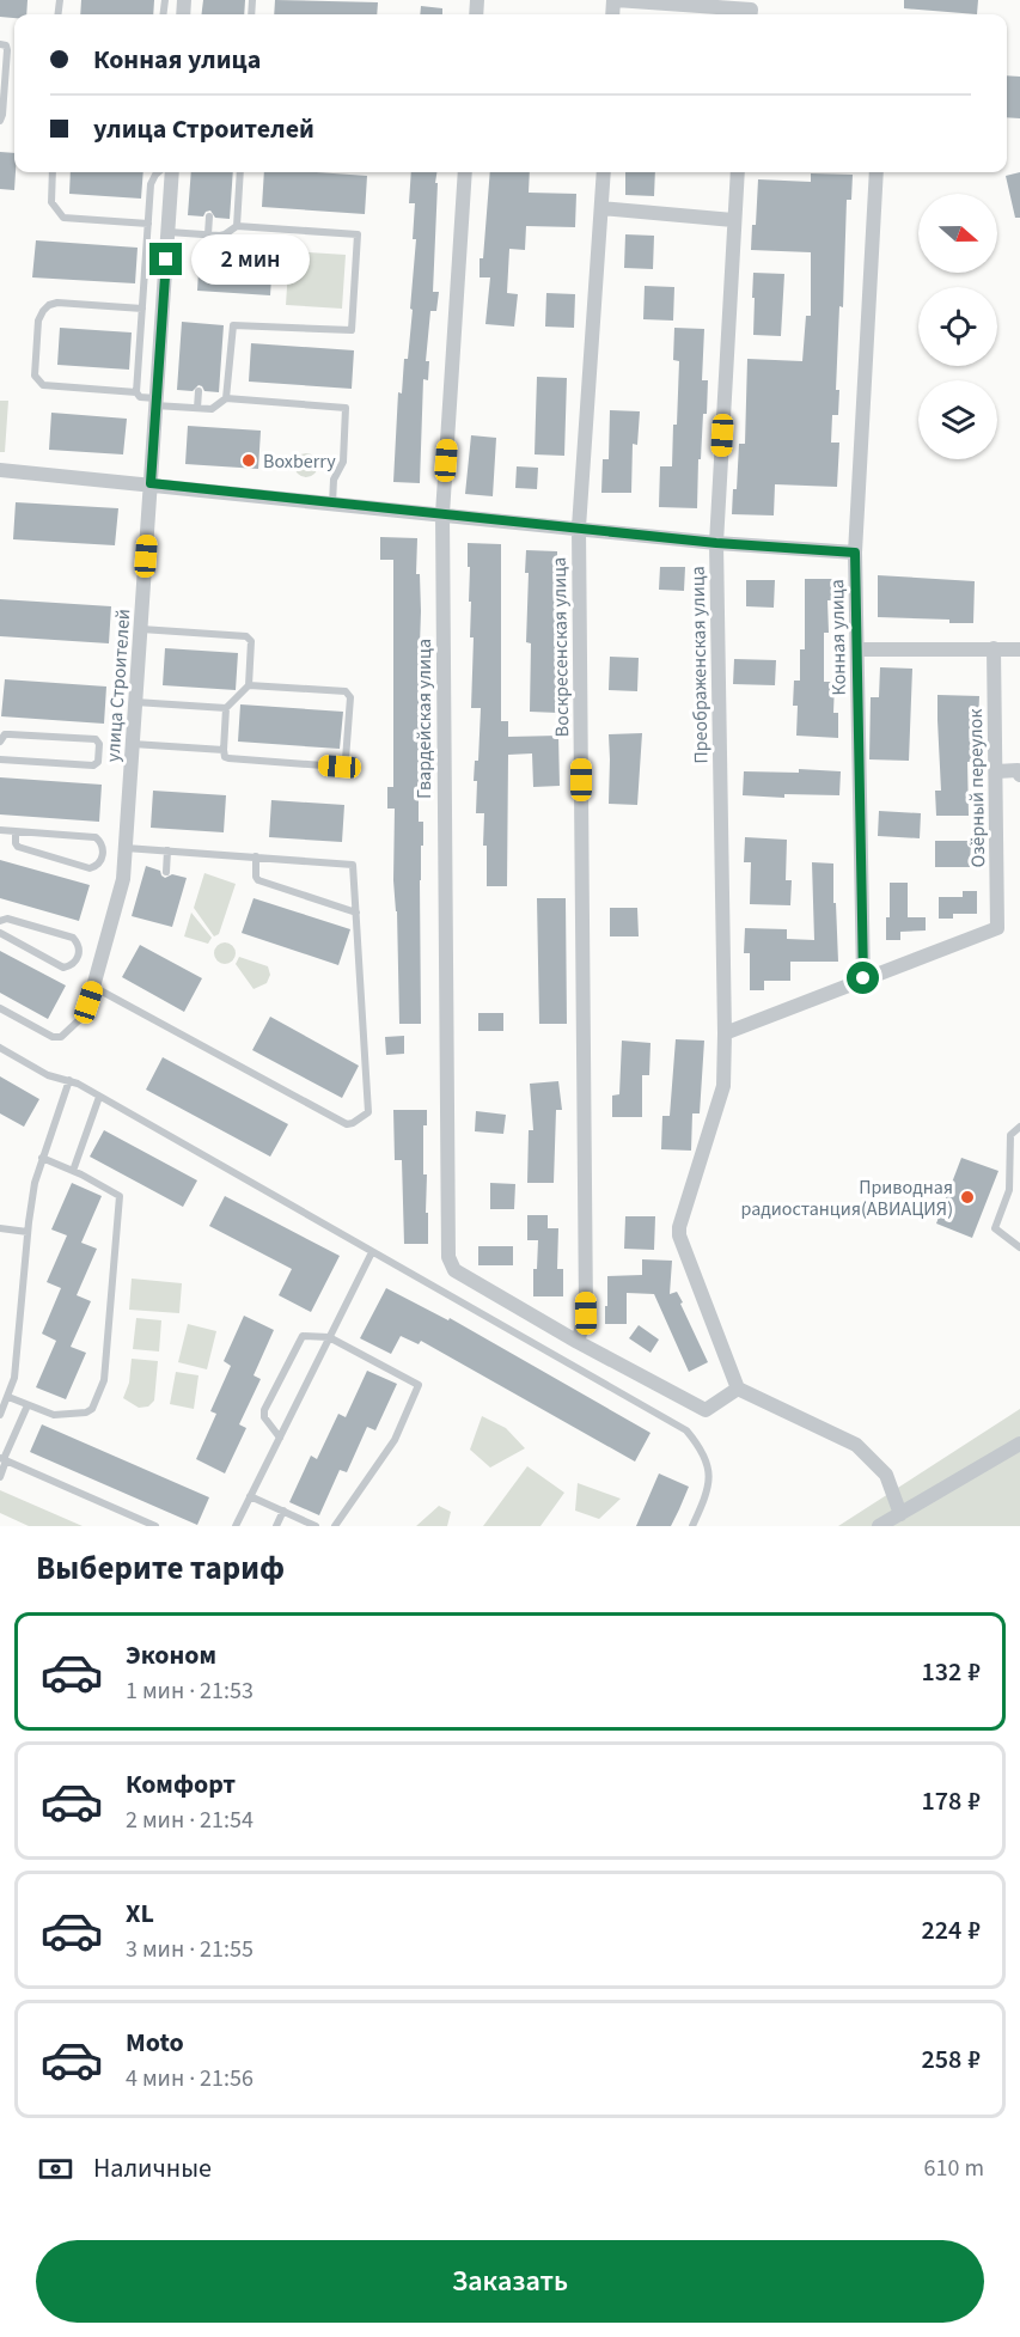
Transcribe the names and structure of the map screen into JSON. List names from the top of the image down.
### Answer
{
  "streets": {
    "street": [
      "Конная улица",
      "Воскресенская улица",
      "Преображенская улица",
      "улица Строителей",
      "Гвардейская улица",
      "Озёрный переулок"
    ]
  },
  "crossings": [
    ["Конная улица", "Озёрный переулок"],
    ["Воскресенская улица", "Гвардейская улица"]
  ],
  "places": ["Boxberry", "Приводная радиостанция(АВИАЦИЯ)"],
  "north": "right",
  "page": {
    "banner": ["Конная улица", "улица Строителей"],
    "bubble": "2 мин",
    "heading": "Выберите тариф",
    "list": [
      {
        "name": "Эконом",
        "note": "1 мин · 21:53",
        "value": "132 ₽"
      },
      {
        "name": "Комфорт",
        "note": "2 мин · 21:54",
        "value": "178 ₽"
      },
      {
        "name": "XL",
        "note": "3 мин · 21:55",
        "value": "224 ₽"
      },
      {
        "name": "Moto",
        "note": "4 мин · 21:56",
        "value": "258 ₽"
      }
    ],
    "pay": ["Наличные", "610 m"],
    "buttons": "Заказать"
  }
}
